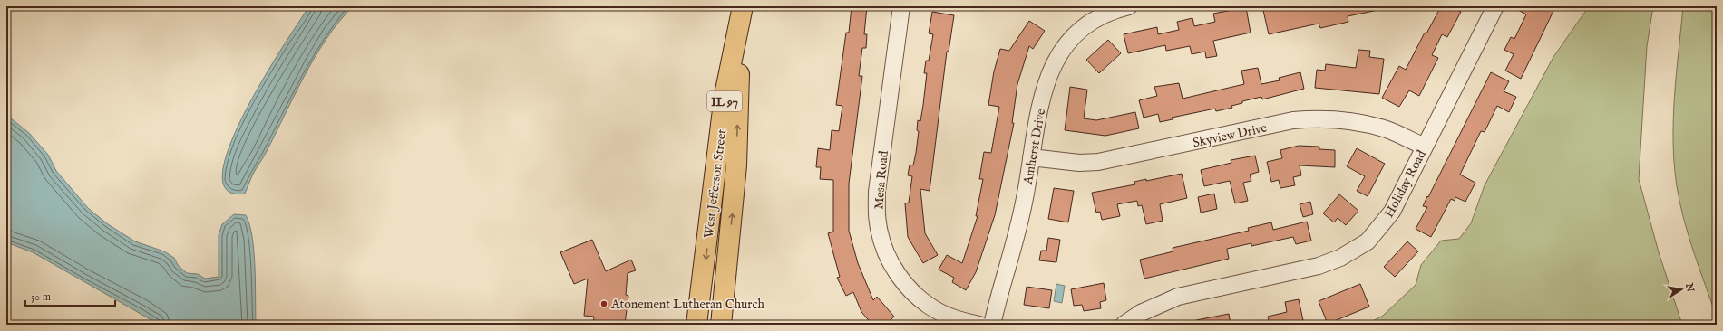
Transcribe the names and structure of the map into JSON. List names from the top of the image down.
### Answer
{
  "streets": {
    "main road": ["IL 97", "West Jefferson Street"],
    "street": [
      "Skyview Drive",
      "Amherst Drive",
      "Mesa Road",
      "Holiday Road"
    ]
  },
  "crossings": [
    ["Skyview Drive", "Amherst Drive"],
    ["Skyview Drive", "Holiday Road"]
  ],
  "places": ["Atonement Lutheran Church"],
  "scale_bar": "50 m",
  "north": "right"
}
